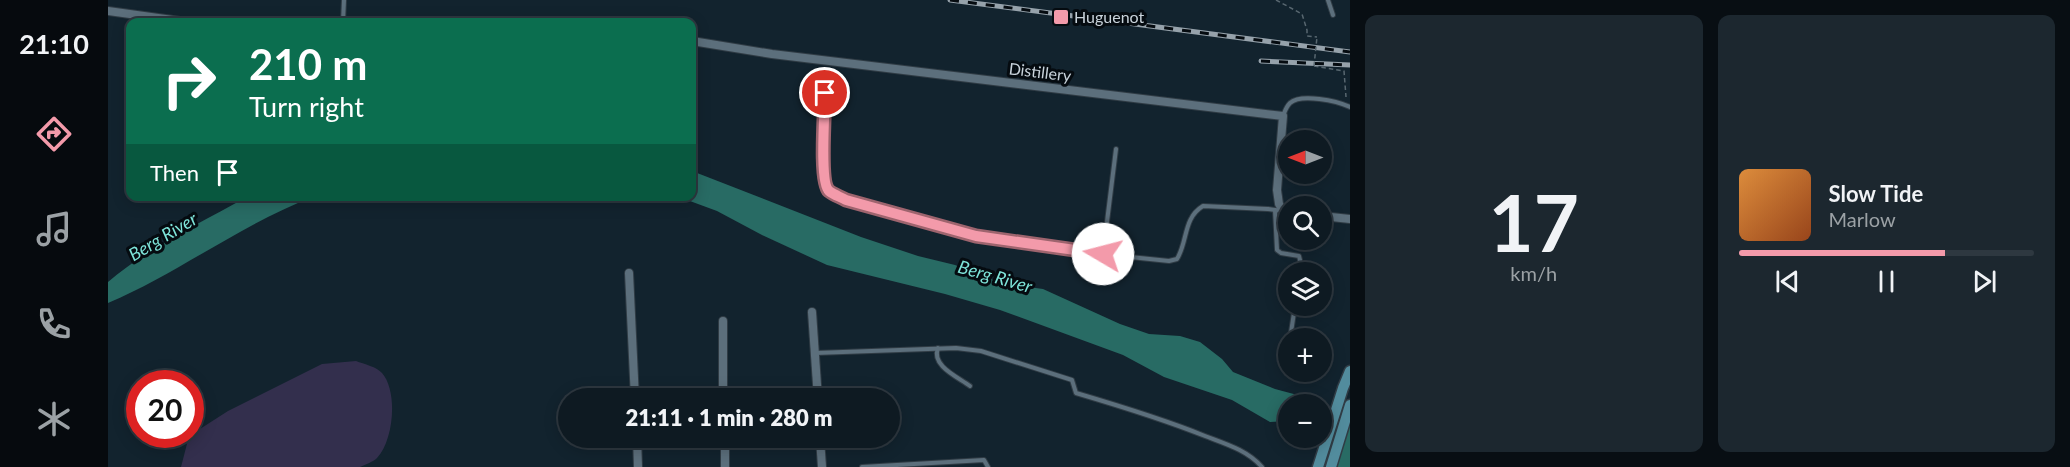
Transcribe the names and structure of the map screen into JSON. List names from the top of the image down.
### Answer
{
  "streets": {
    "street": ["Distillery"]
  },
  "water": ["Berg River"],
  "places": {
    "transit": ["Huguenot"]
  },
  "north": "left",
  "page": {
    "tabs": "21:10",
    "tile": ["17", "km/h"],
    "turn": ["210 m", "Turn right"],
    "map_buttons": ["+", "−"],
    "then": "Then",
    "song": ["Slow Tide", "Marlow"],
    "limit": "20",
    "trip": "21:11 · 1 min · 280 m"
  }
}
